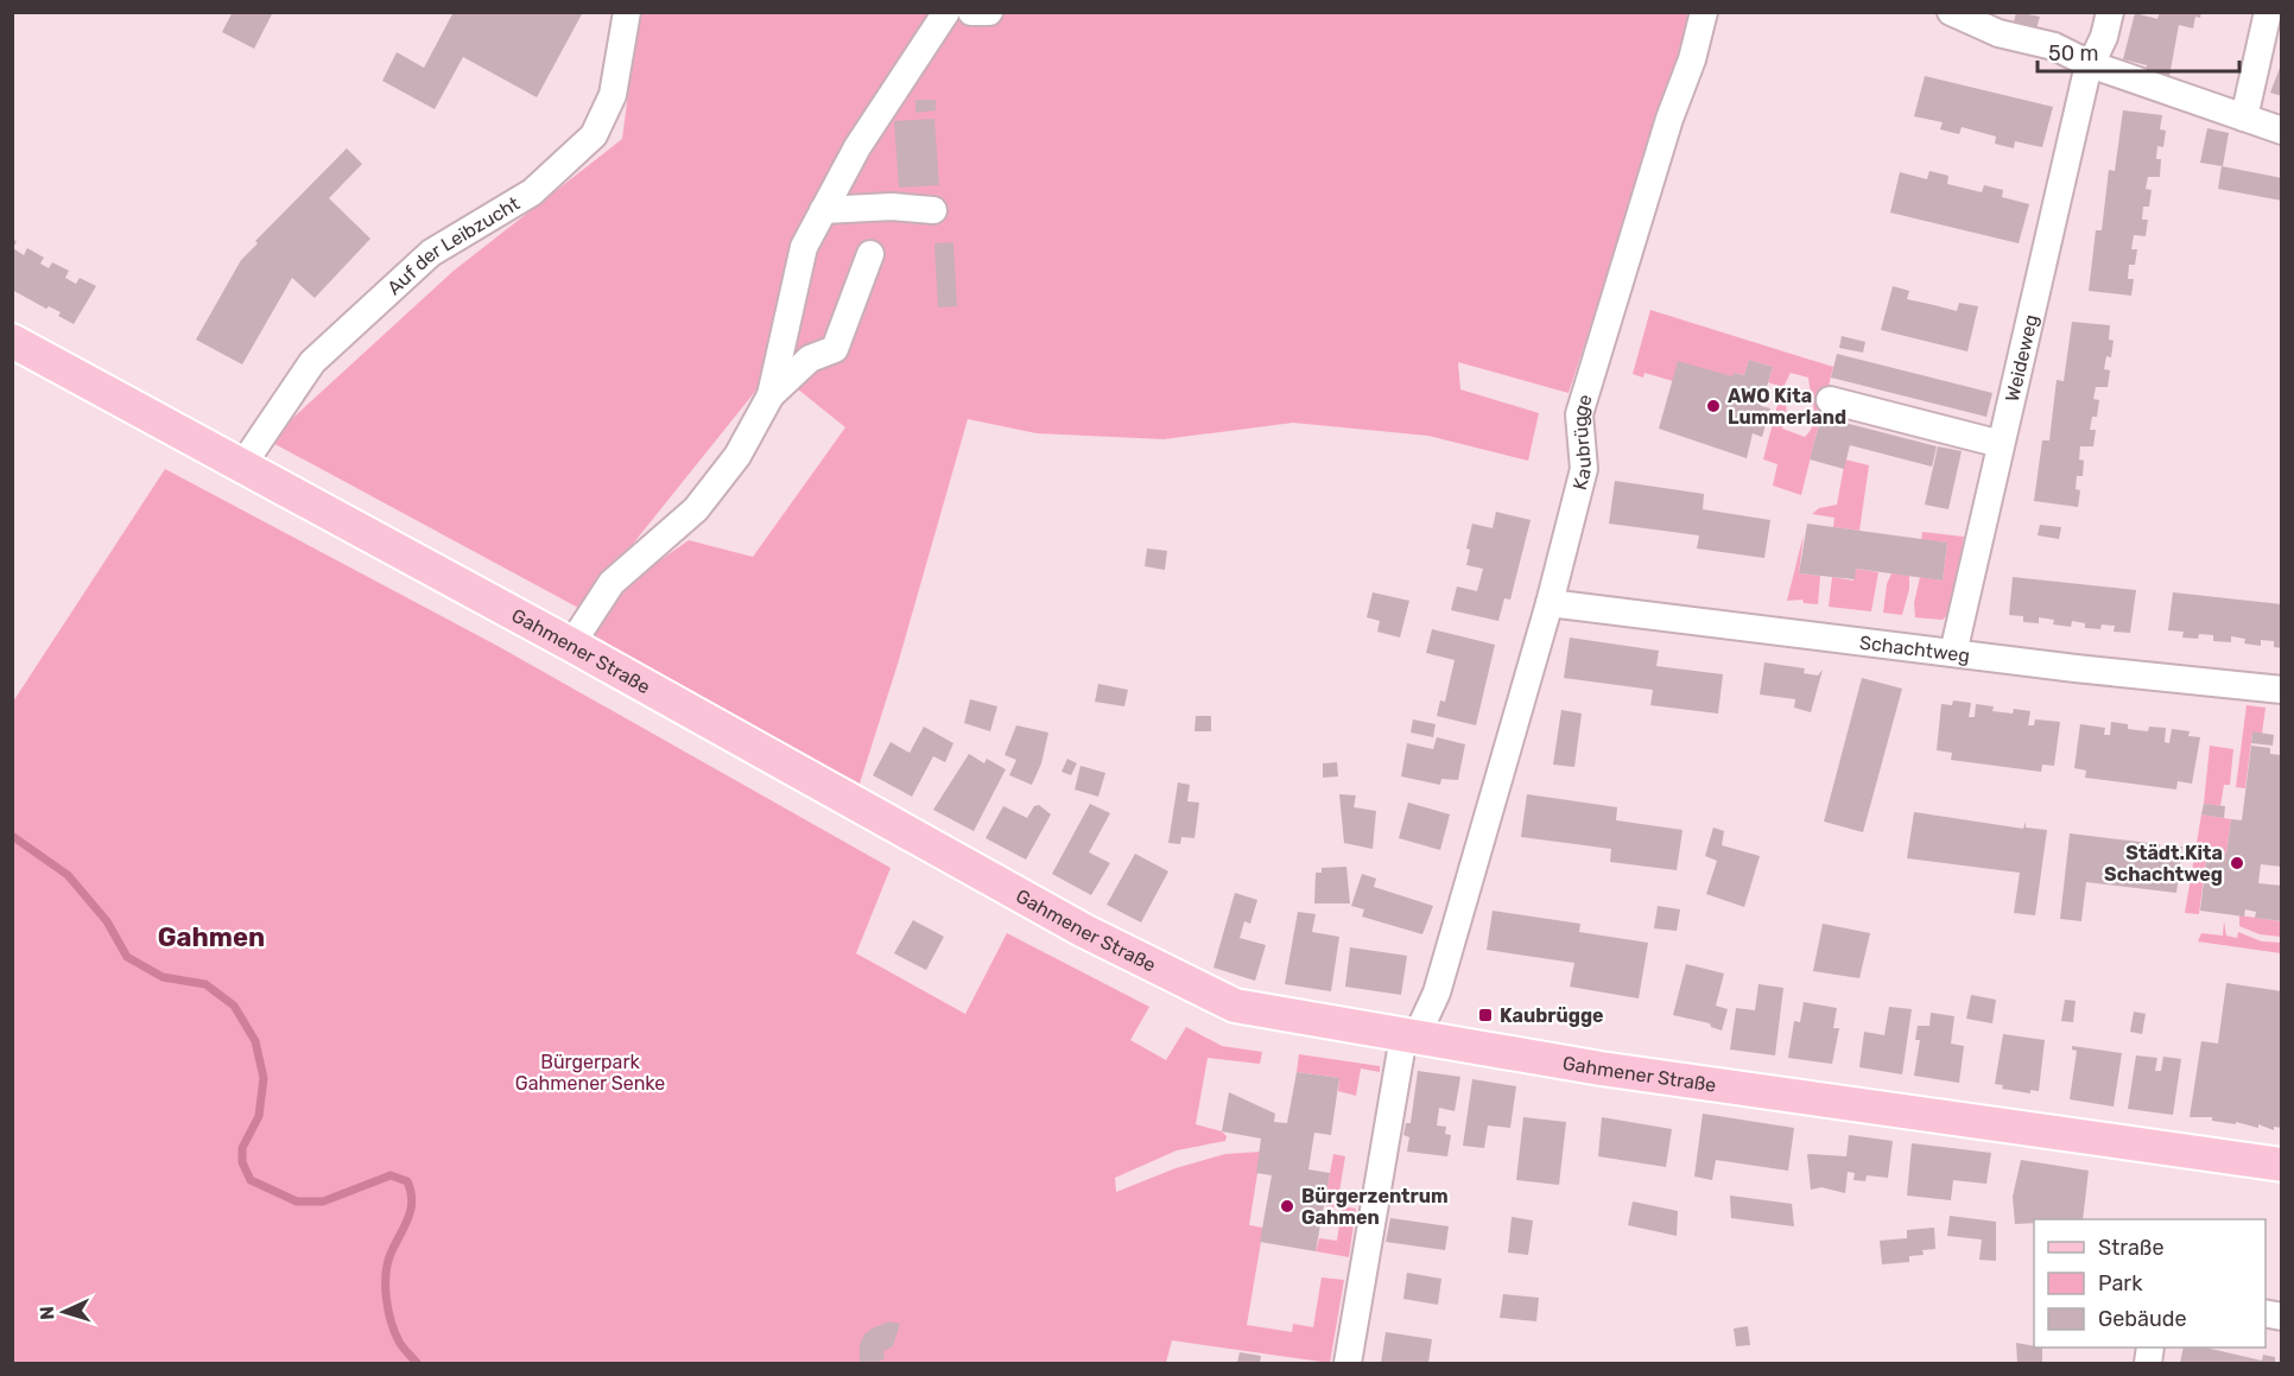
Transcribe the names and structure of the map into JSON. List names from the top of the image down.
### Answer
{
  "streets": {
    "main road": ["Gahmener Straße"],
    "street": [
      "Auf der Leibzucht",
      "Weideweg",
      "Kaubrügge",
      "Schachtweg"
    ]
  },
  "crossings": [
    ["Auf der Leibzucht", "Gahmener Straße"],
    ["Weideweg", "Schachtweg"],
    ["Kaubrügge", "Schachtweg"],
    ["Kaubrügge", "Gahmener Straße"]
  ],
  "districts": ["Gahmen"],
  "parks": ["Bürgerpark Gahmener Senke"],
  "places": {
    "other": ["AWO Kita Lummerland", "Städt.Kita Schachtweg", "Bürgerzentrum Gahmen"],
    "transit": ["Kaubrügge"]
  },
  "legend": ["Straße", "Park", "Gebäude"],
  "scale_bar": "50 m",
  "north": "left"
}
